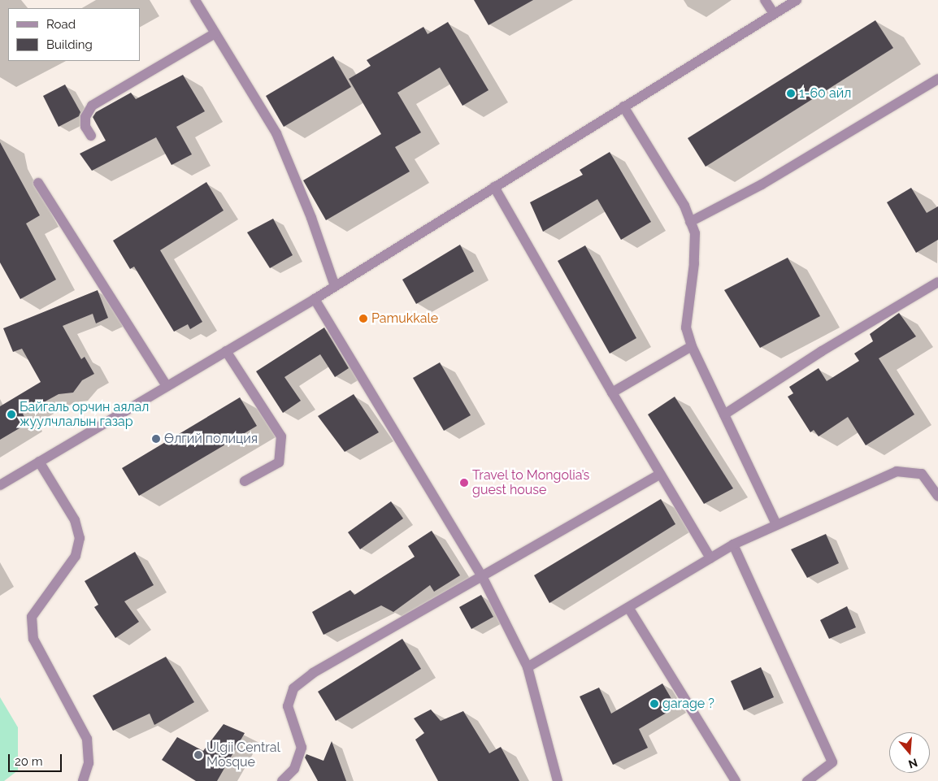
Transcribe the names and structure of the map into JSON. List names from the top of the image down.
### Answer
{
  "places": [
    "1-60 айл",
    "Pamukkale",
    "Байгаль орчин аялал жуулчлалын газар",
    "Өлгий полиция",
    "Travel to Mongolia’s guest house",
    "garage ?",
    "Ulgii Central Mosque"
  ],
  "legend": ["Road", "Building"],
  "scale_bar": "20 m",
  "north": "bottom"
}
